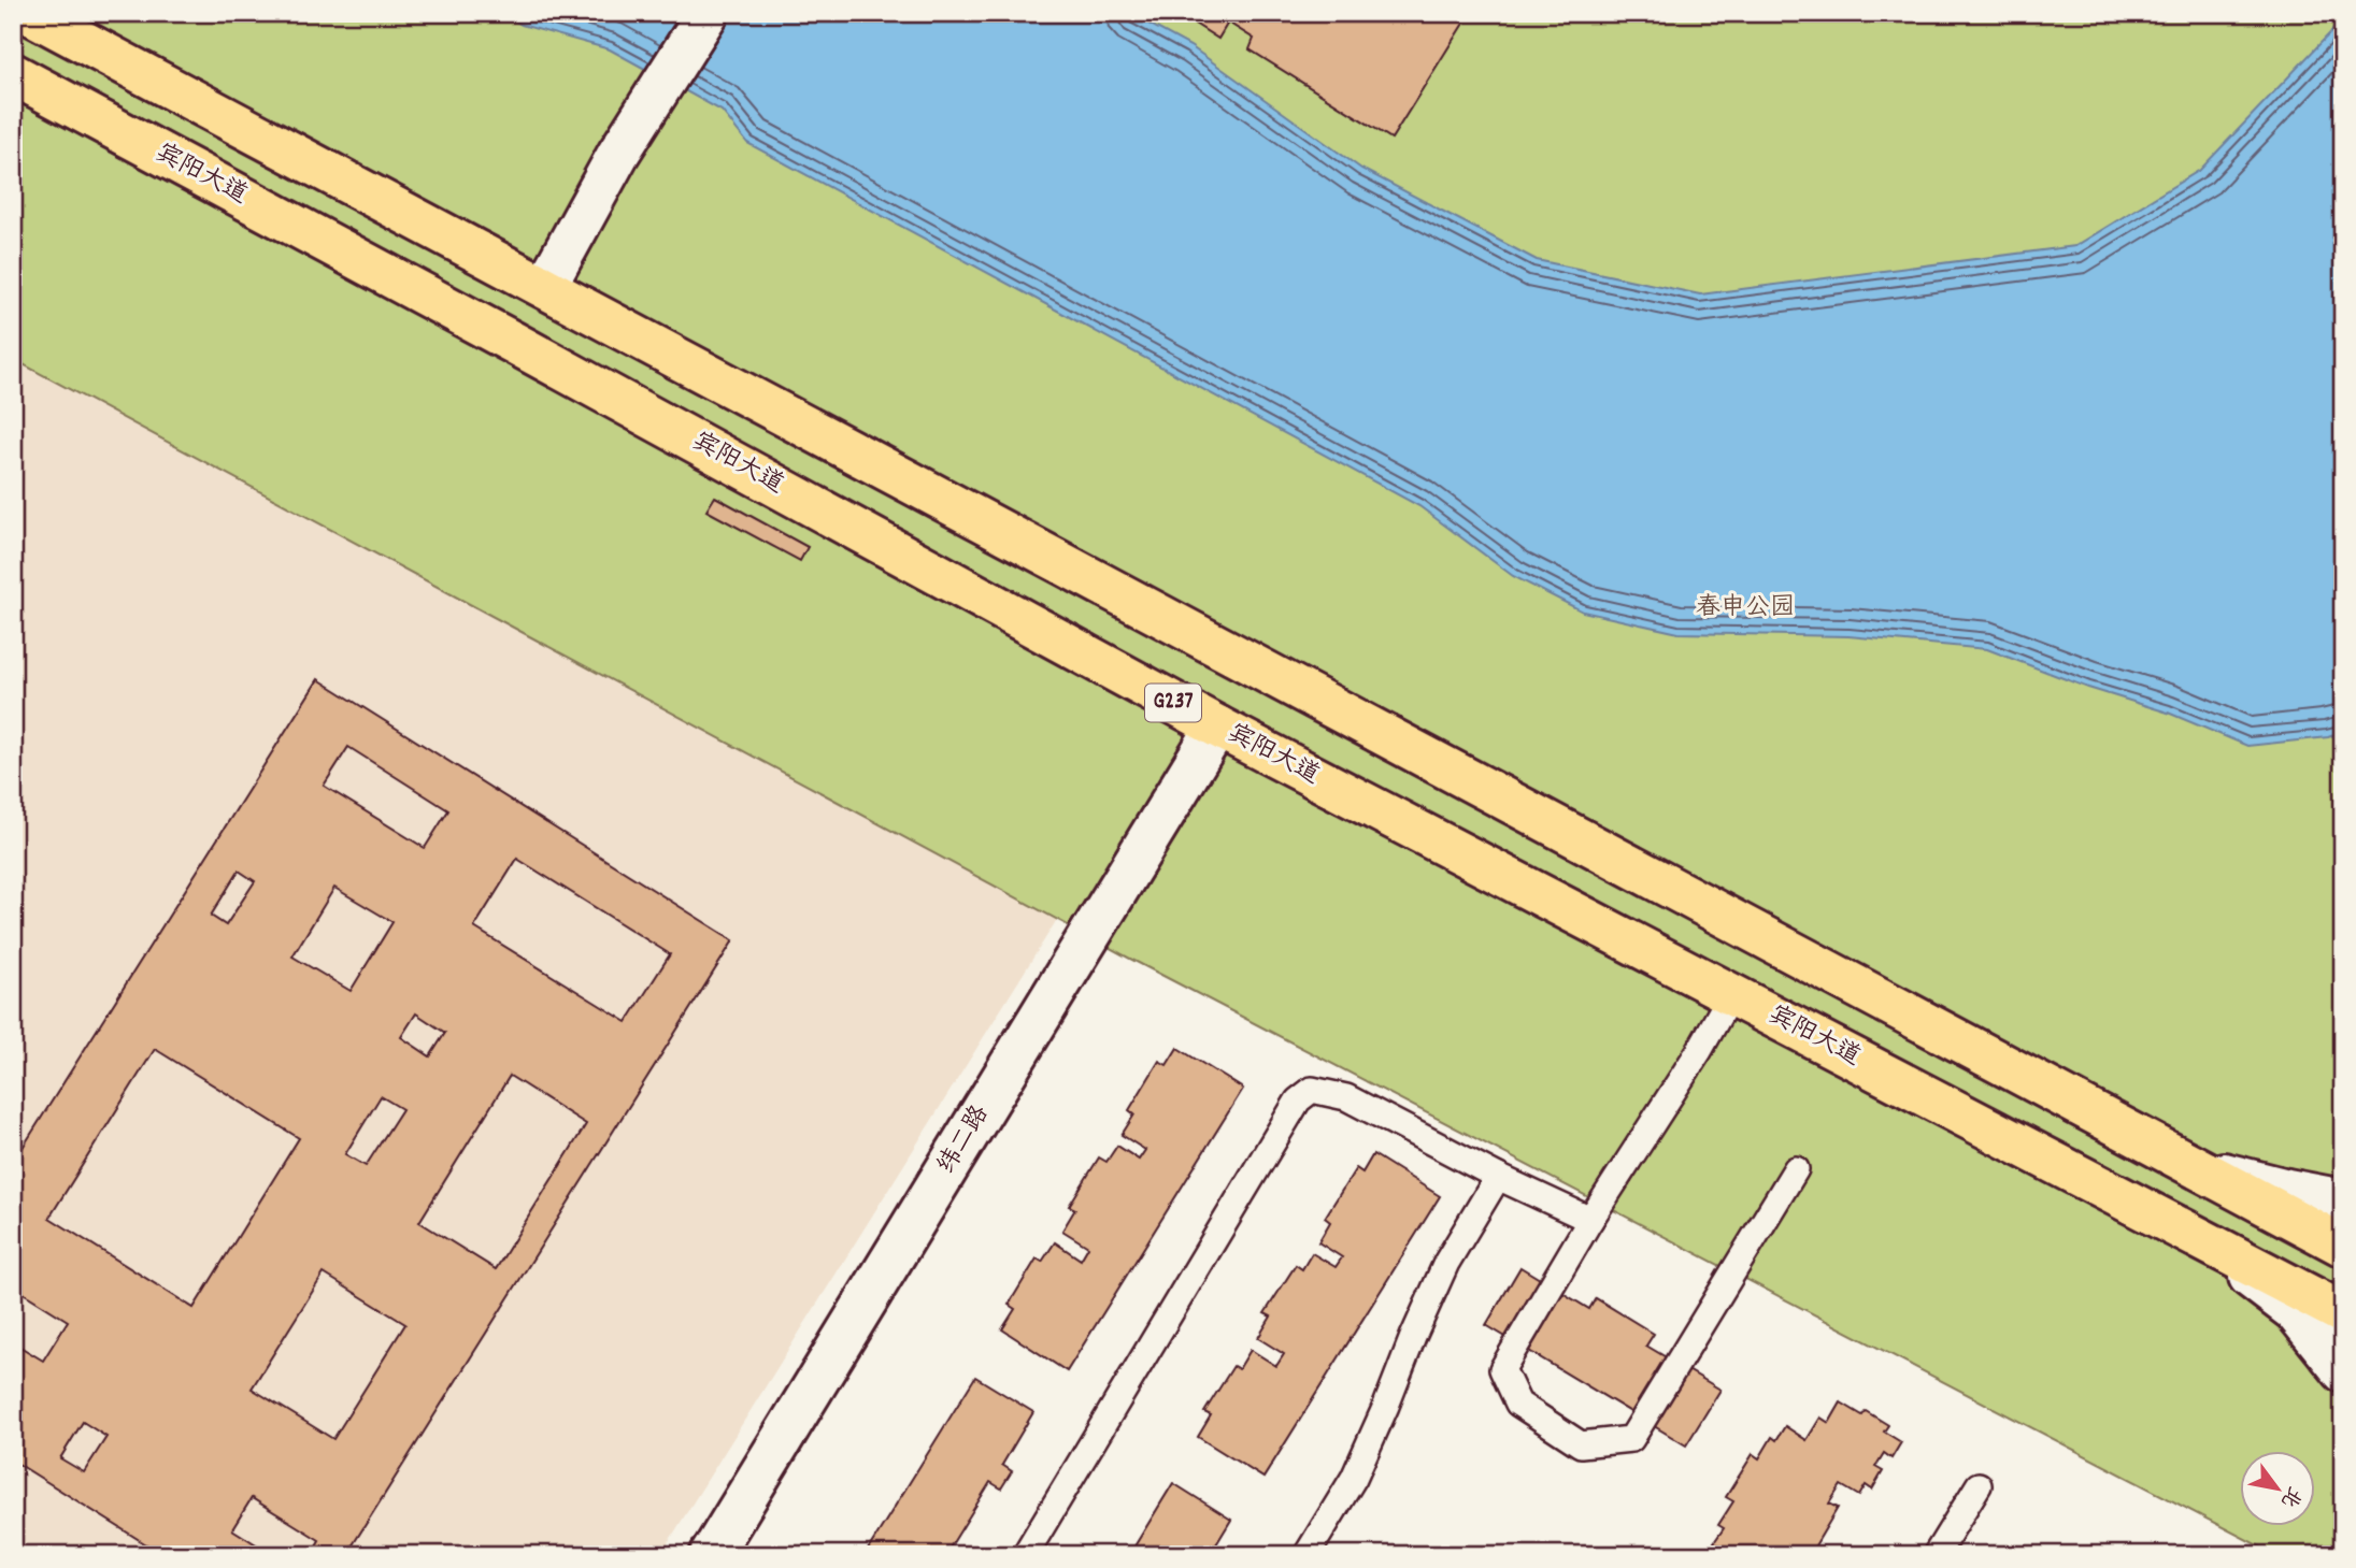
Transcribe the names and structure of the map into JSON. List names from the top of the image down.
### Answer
{
  "streets": {
    "highway": ["宾阳大道", "G237"],
    "street": ["纬二路"]
  },
  "crossings": [
    ["宾阳大道", "纬二路"]
  ],
  "parks": ["春申公园"],
  "north": "bottom right"
}
